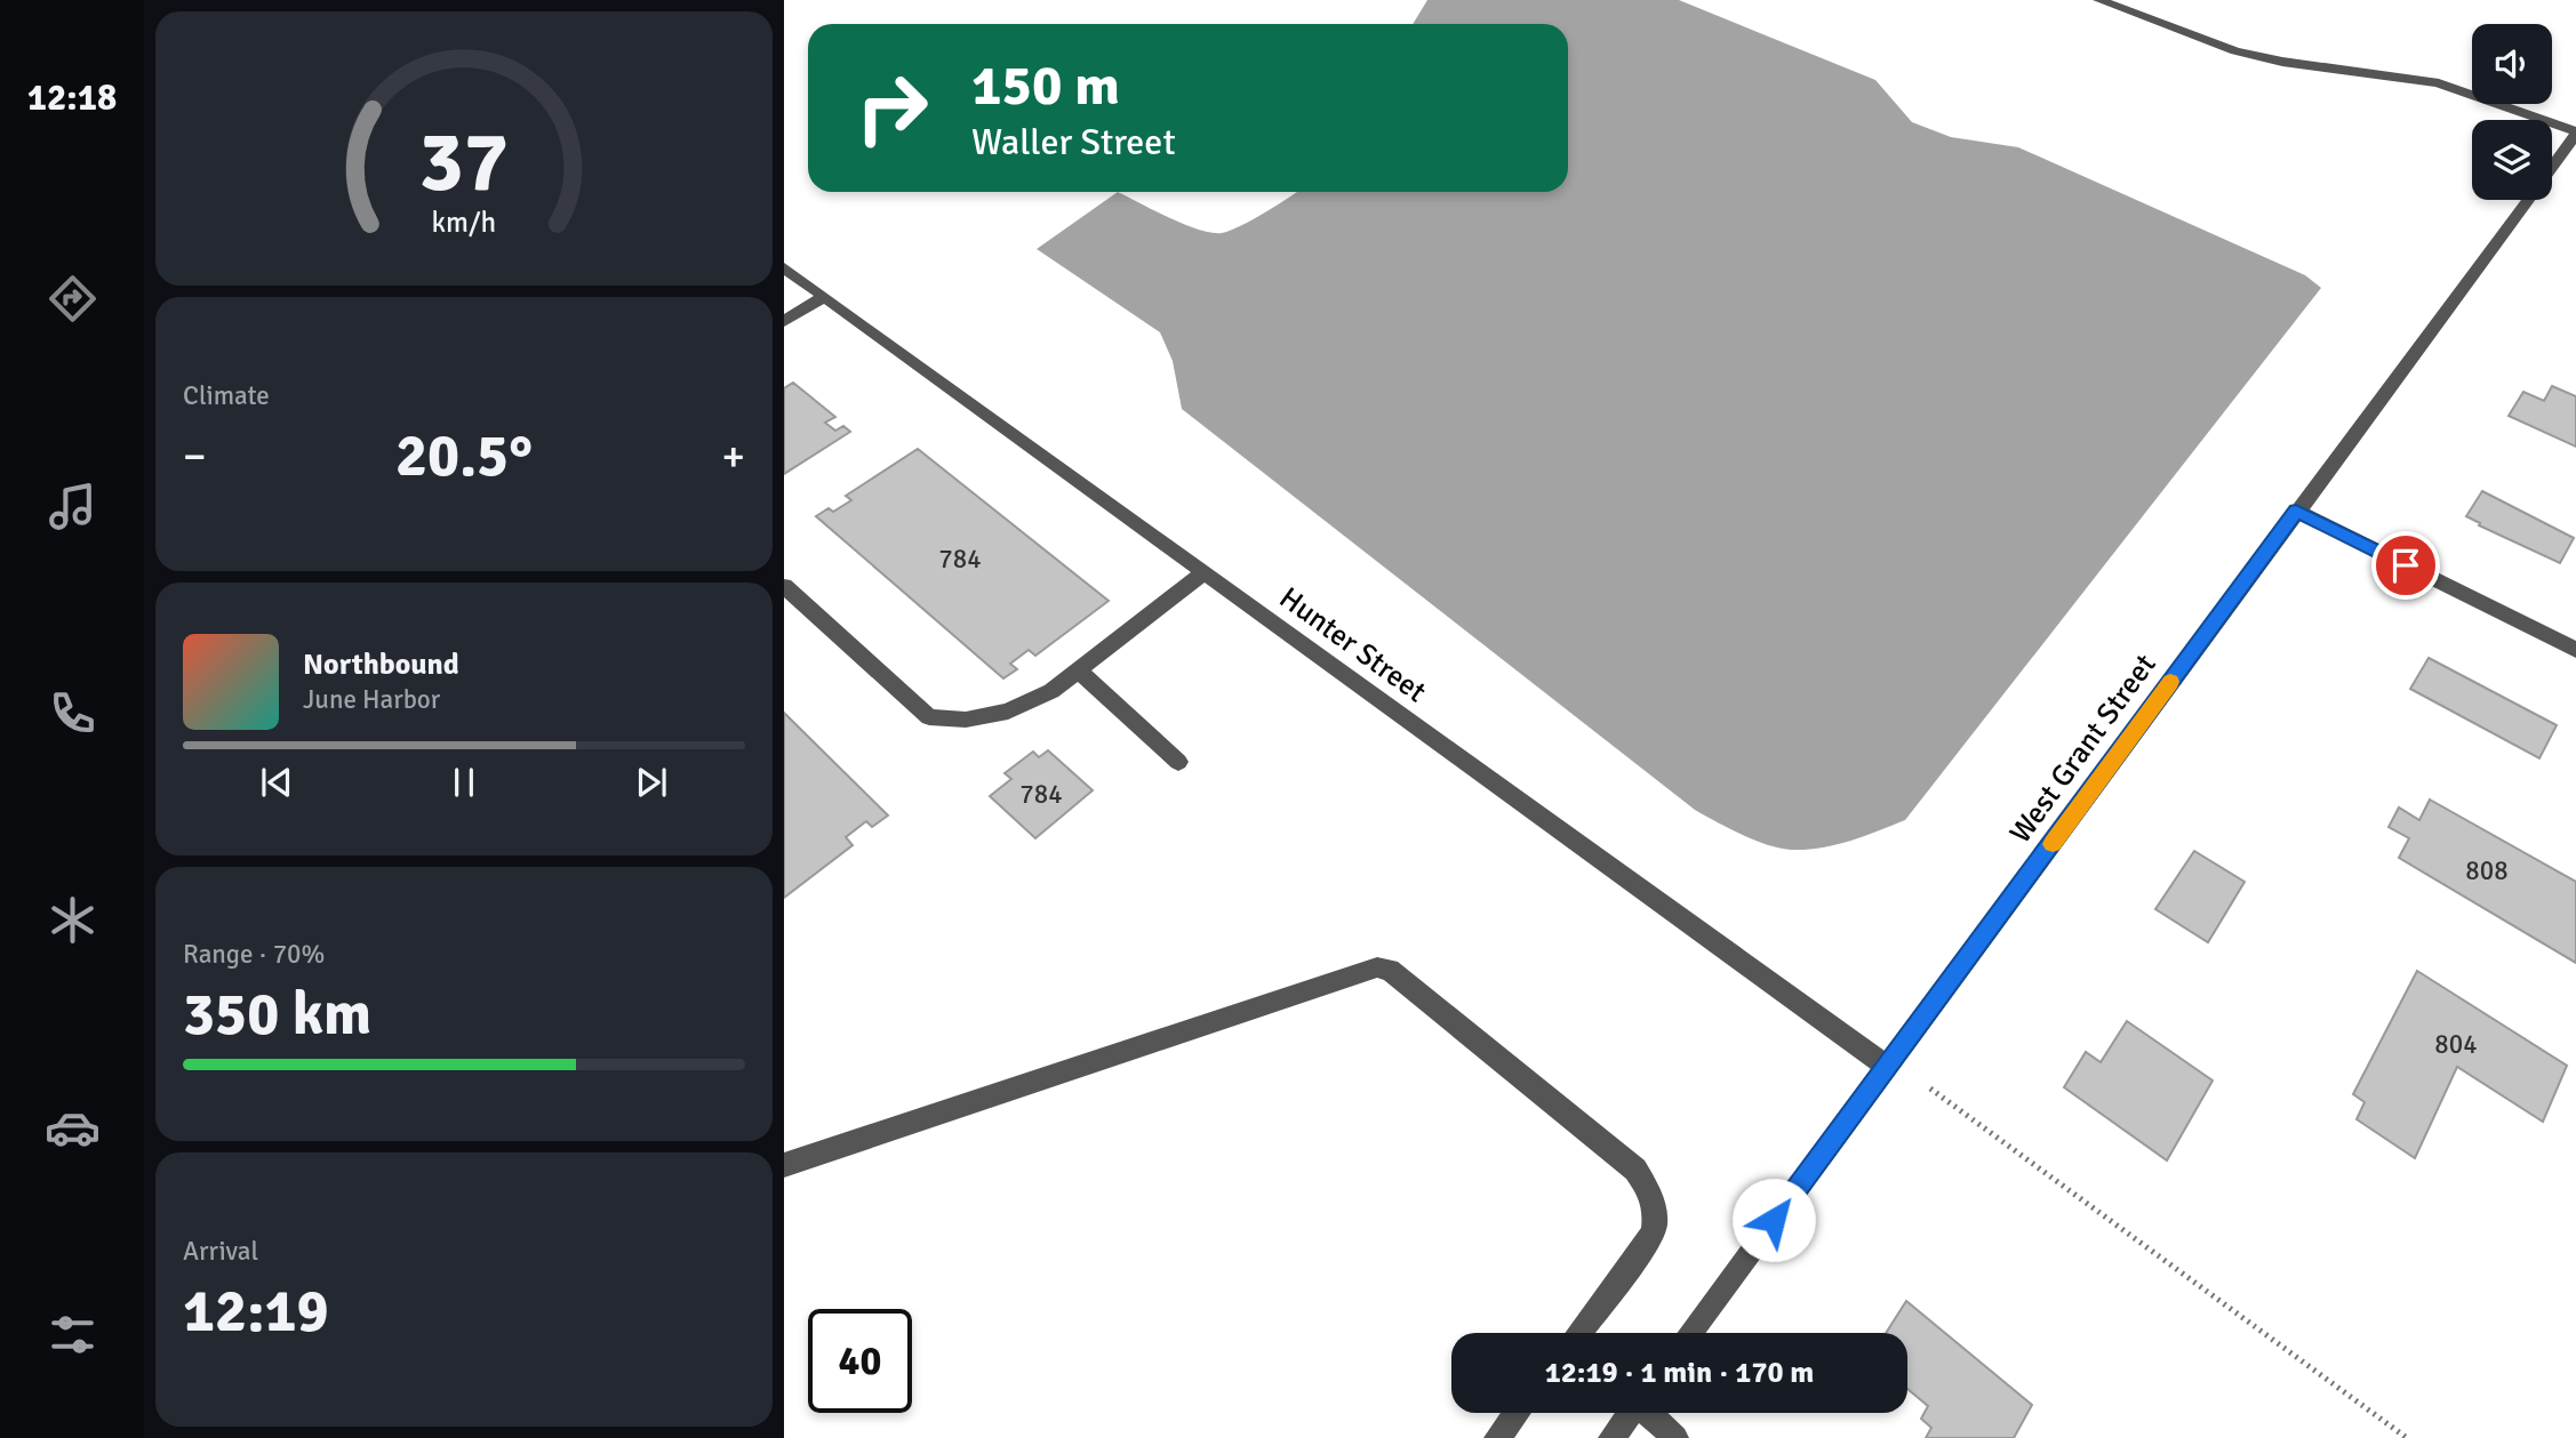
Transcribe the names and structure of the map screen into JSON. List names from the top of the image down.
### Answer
{
  "streets": {
    "street": ["Hunter Street", "West Grant Street"]
  },
  "crossings": [
    ["Hunter Street", "West Grant Street"]
  ],
  "house_numbers": [
    "784",
    "784",
    "808",
    "804"
  ],
  "page": {
    "tabs": "12:18",
    "turn": ["150 m", "Waller Street"],
    "tile": [
      "Climate",
      ["Range · 70%", "350 km"],
      ["Arrival", "12:19"]
    ],
    "heat": ["−", "20.5°", "+"],
    "song": ["Northbound", "June Harbor"],
    "limit": "40",
    "trip": "12:19 · 1 min · 170 m",
    "gauge": ["37", "km/h"]
  }
}
